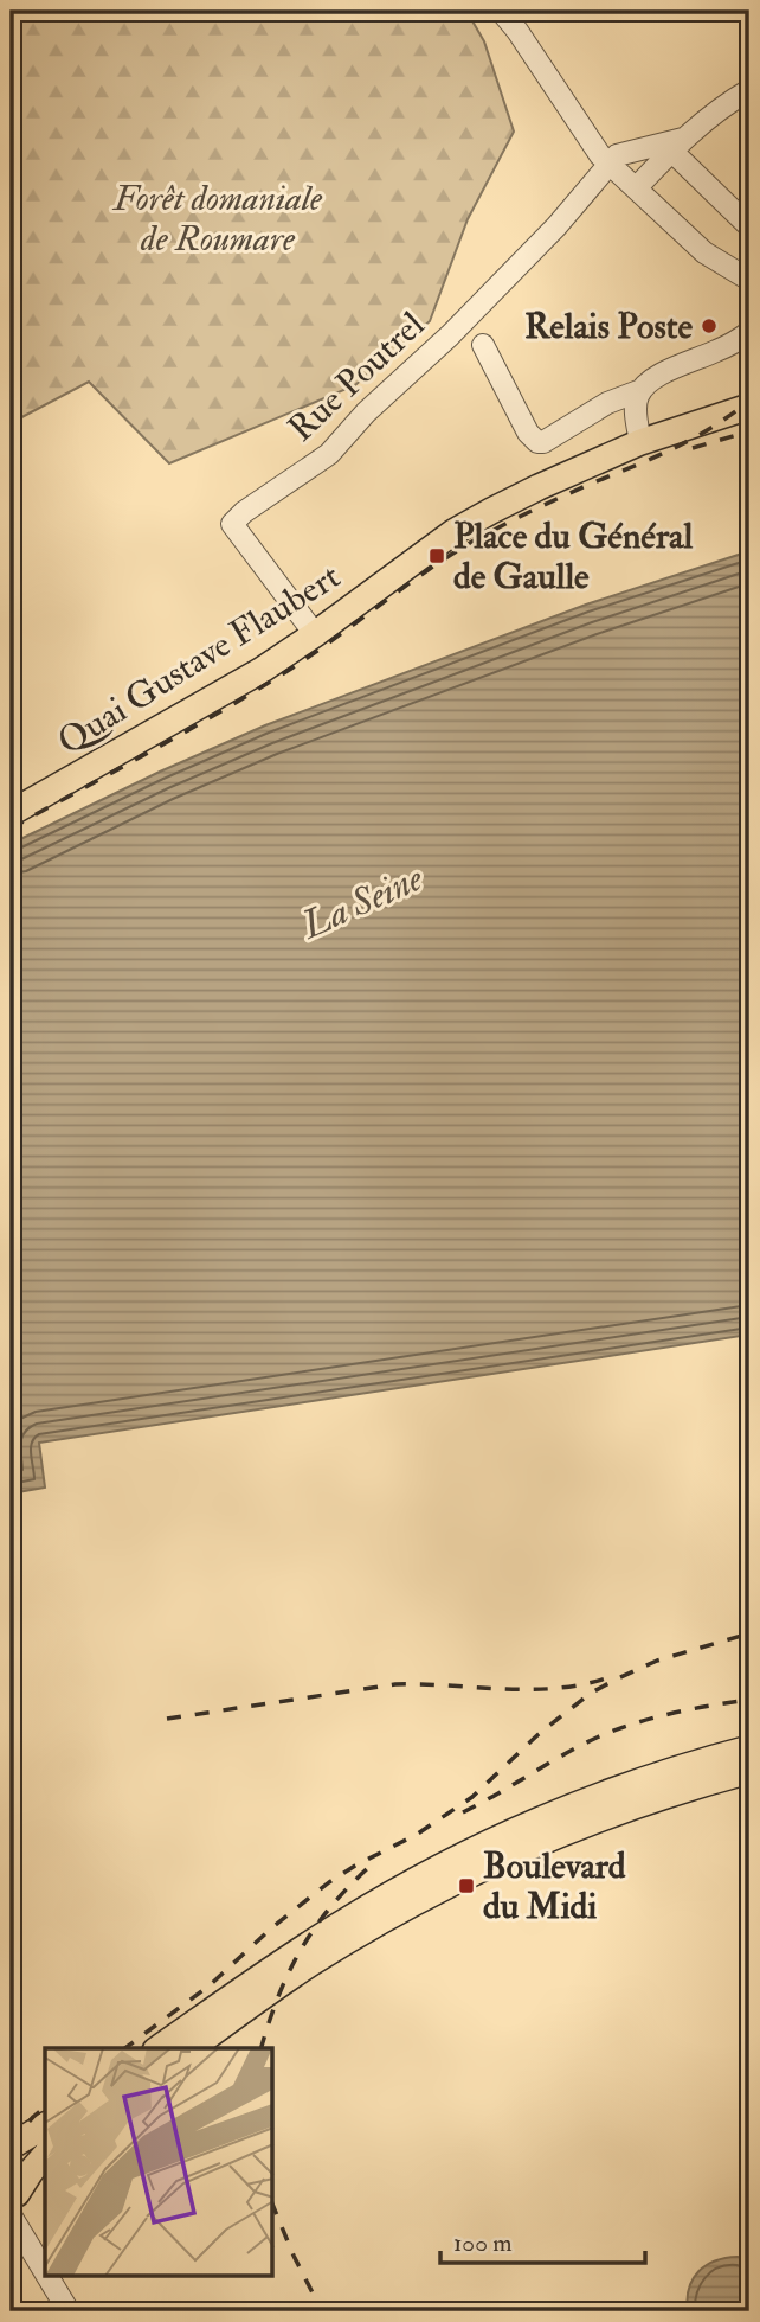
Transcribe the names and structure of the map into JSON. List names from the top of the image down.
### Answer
{
  "streets": {
    "main road": ["Quai Gustave Flaubert"],
    "street": ["Rue Poutrel"]
  },
  "crossings": [
    ["Rue Poutrel", "Quai Gustave Flaubert"]
  ],
  "water": ["La Seine"],
  "parks": ["Forêt domaniale de Roumare"],
  "places": {
    "other": ["Relais Poste"],
    "transit": ["Place du Général de Gaulle", "Boulevard du Midi"]
  },
  "scale_bar": "100 m"
}
